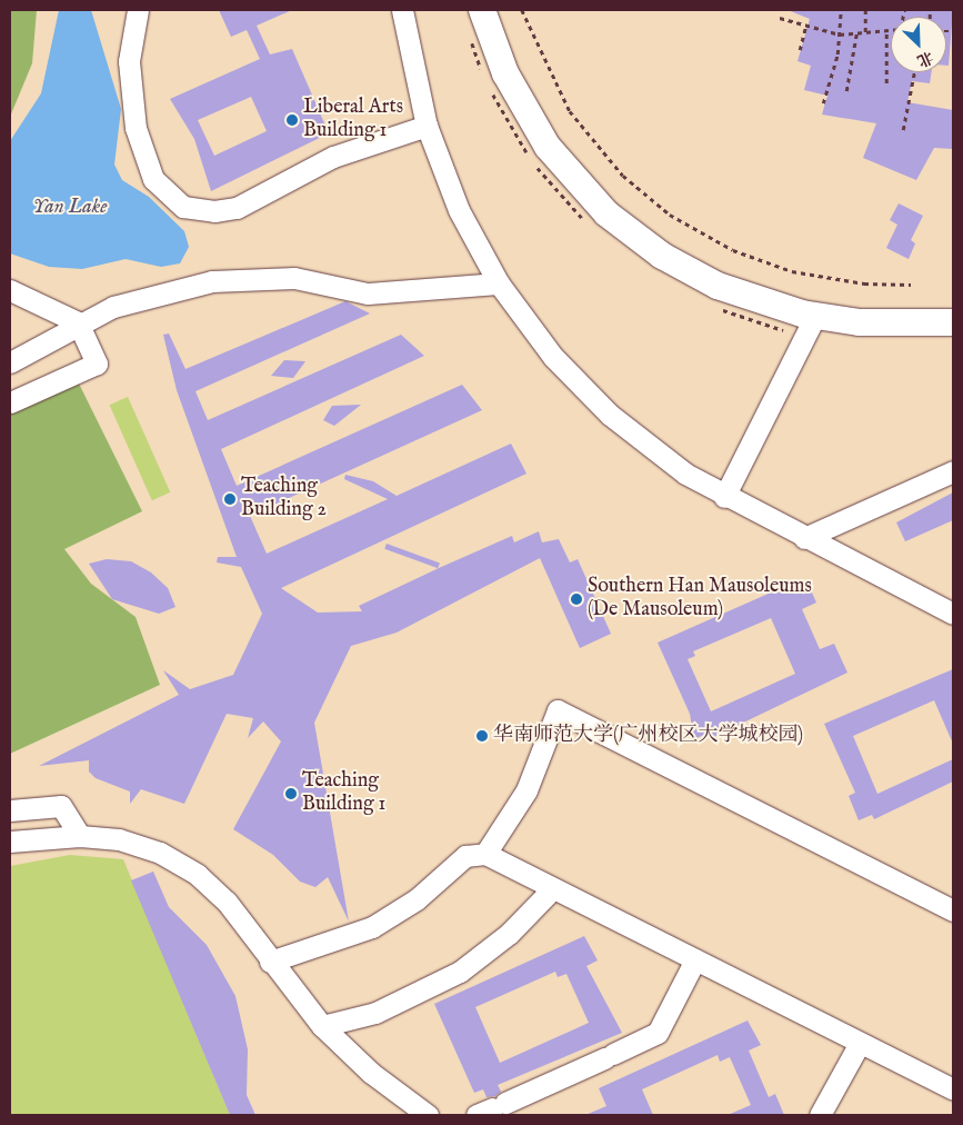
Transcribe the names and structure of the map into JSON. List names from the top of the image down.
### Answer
{
  "water": ["Yan Lake"],
  "places": [
    "Liberal Arts Building 1",
    "Teaching Building 2",
    "Southern Han Mausoleums (De Mausoleum)",
    "华南师范大学(广州校区大学城校园)",
    "Teaching Building 1"
  ],
  "north": "bottom right"
}
